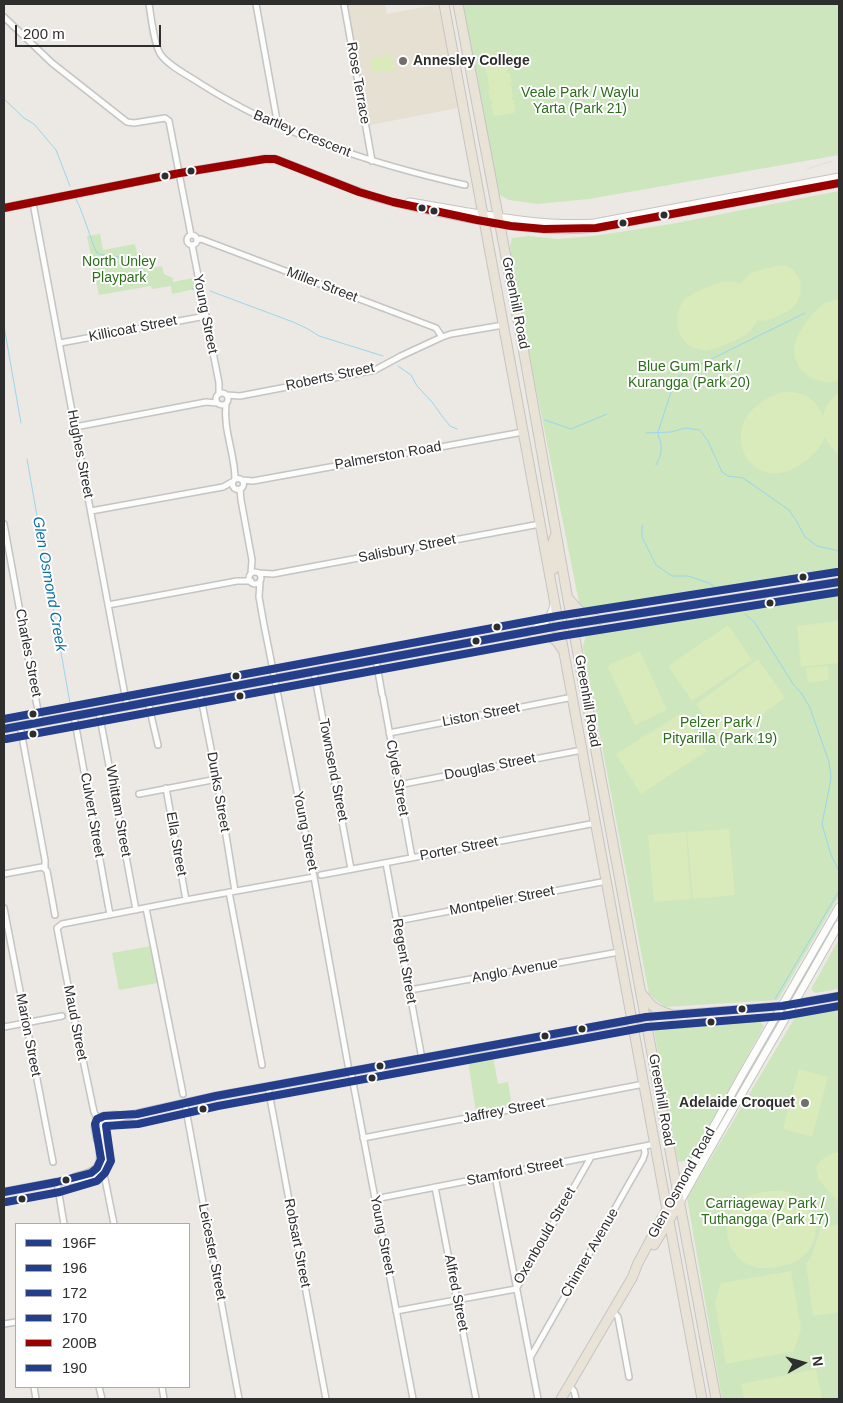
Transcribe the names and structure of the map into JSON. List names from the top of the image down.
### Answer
{
  "streets": {
    "highway": ["Greenhill Road", "Glen Osmond Road"],
    "street": [
      "Rose Terrace",
      "Bartley Crescent",
      "Miller Street",
      "Young Street",
      "Killicoat Street",
      "Roberts Street",
      "Hughes Street",
      "Palmerston Road",
      "Salisbury Street",
      "Charles Street",
      "Liston Street",
      "Douglas Street",
      "Townsend Street",
      "Clyde Street",
      "Dunks Street",
      "Whittam Street",
      "Culvert Street",
      "Ella Street",
      "Porter Street",
      "Montpelier Street",
      "Regent Street",
      "Anglo Avenue",
      "Maud Street",
      "Marion Street",
      "Jaffrey Street",
      "Stamford Street",
      "Oxenbould Street",
      "Robsart Street",
      "Leicester Street",
      "Chinner Avenue",
      "Alfred Street"
    ]
  },
  "crossings": [
    ["Rose Terrace", "Bartley Crescent"],
    ["Miller Street", "Young Street"],
    ["Miller Street", "Roberts Street"],
    ["Greenhill Road", "Roberts Street"],
    ["Greenhill Road", "Palmerston Road"],
    ["Greenhill Road", "Salisbury Street"],
    ["Greenhill Road", "Liston Street"],
    ["Greenhill Road", "Douglas Street"],
    ["Greenhill Road", "Porter Street"],
    ["Greenhill Road", "Montpelier Street"],
    ["Greenhill Road", "Anglo Avenue"],
    ["Greenhill Road", "Jaffrey Street"],
    ["Greenhill Road", "Stamford Street"],
    ["Greenhill Road", "Glen Osmond Road"],
    ["Young Street", "Killicoat Street"],
    ["Young Street", "Roberts Street"],
    ["Young Street", "Palmerston Road"],
    ["Young Street", "Salisbury Street"],
    ["Young Street", "Jaffrey Street"],
    ["Young Street", "Stamford Street"],
    ["Young Street", "Oxenbould Street"],
    ["Killicoat Street", "Hughes Street"],
    ["Hughes Street", "Salisbury Street"],
    ["Liston Street", "Clyde Street"],
    ["Douglas Street", "Clyde Street"],
    ["Townsend Street", "Porter Street"],
    ["Clyde Street", "Porter Street"],
    ["Culvert Street", "Maud Street"],
    ["Porter Street", "Regent Street"],
    ["Montpelier Street", "Regent Street"],
    ["Regent Street", "Anglo Avenue"],
    ["Stamford Street", "Oxenbould Street"],
    ["Stamford Street", "Chinner Avenue"],
    ["Stamford Street", "Alfred Street"],
    ["Oxenbould Street", "Alfred Street"]
  ],
  "water": ["Glen Osmond Creek"],
  "parks": [
    "Veale Park / Waylu Yarta (Park 21)",
    "North Unley Playpark",
    "Blue Gum Park / Kurangga (Park 20)",
    "Pelzer Park / Pityarilla (Park 19)",
    "Carriageway Park / Tuthangga (Park 17)"
  ],
  "places": ["Annesley College", "Adelaide Croquet"],
  "lines": [
    "transit line 200B",
    "transit line 190",
    "transit line 196F",
    "transit line 196",
    "transit line 172",
    "transit line 170"
  ],
  "legend": [
    "196F",
    "196",
    "172",
    "170",
    "200B",
    "190"
  ],
  "scale_bar": "200 m",
  "north": "right"
}
